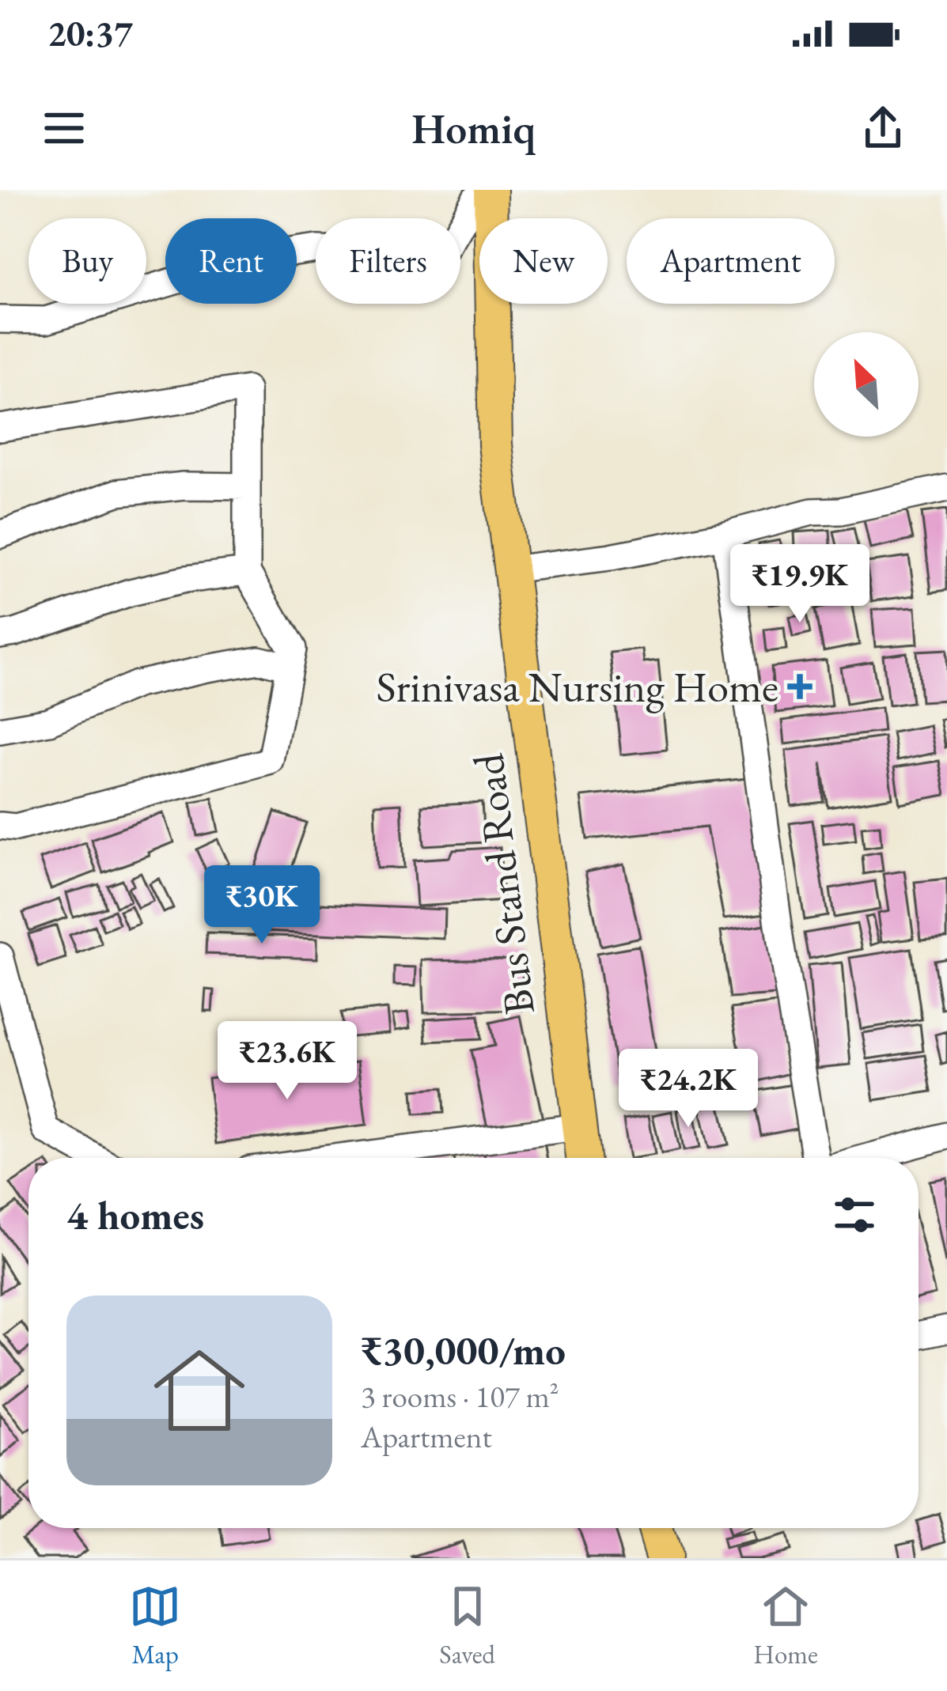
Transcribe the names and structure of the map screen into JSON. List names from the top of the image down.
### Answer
{
  "streets": {
    "main road": ["Bus Stand Road"]
  },
  "places": {
    "health": ["Srinivasa Nursing Home"]
  },
  "north": "top left",
  "page": {
    "status": "20:37",
    "header": "Homiq",
    "chip": [
      "Buy",
      "Rent",
      "Filters",
      "New",
      "Apartment"
    ],
    "price": [
      "₹19.9K",
      "₹30K",
      "₹23.6K",
      "₹24.2K"
    ],
    "heading": "4 homes",
    "list": [
      {
        "name": "₹30,000/mo",
        "note": "3 rooms · 107 m² · Apartment"
      }
    ],
    "tabs": ["Map", "Saved", "Home"]
  }
}
